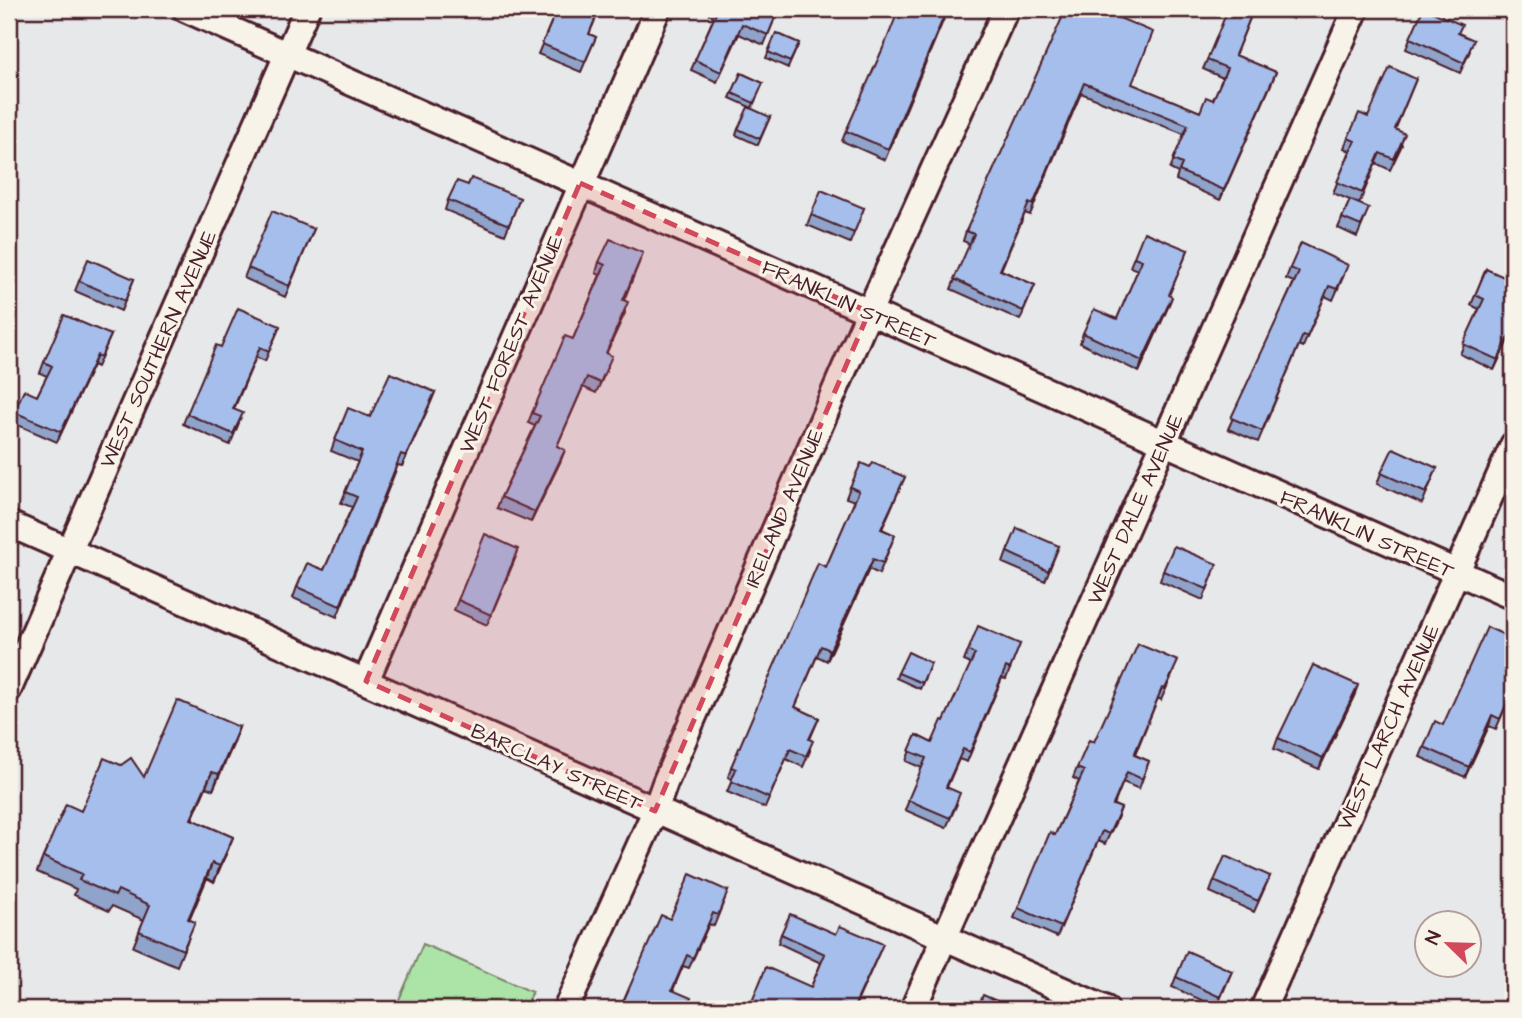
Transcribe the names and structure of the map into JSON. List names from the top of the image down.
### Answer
{
  "streets": {
    "street": [
      "FRANKLIN STREET",
      "WEST FOREST AVENUE",
      "WEST SOUTHERN AVENUE",
      "IRELAND AVENUE",
      "WEST DALE AVENUE",
      "WEST LARCH AVENUE",
      "BARCLAY STREET"
    ]
  },
  "crossings": [
    ["FRANKLIN STREET", "WEST FOREST AVENUE"],
    ["FRANKLIN STREET", "WEST SOUTHERN AVENUE"],
    ["FRANKLIN STREET", "IRELAND AVENUE"],
    ["FRANKLIN STREET", "WEST DALE AVENUE"],
    ["FRANKLIN STREET", "WEST LARCH AVENUE"],
    ["WEST FOREST AVENUE", "BARCLAY STREET"],
    ["WEST SOUTHERN AVENUE", "BARCLAY STREET"],
    ["IRELAND AVENUE", "BARCLAY STREET"],
    ["WEST DALE AVENUE", "BARCLAY STREET"]
  ],
  "north": "top left"
}
